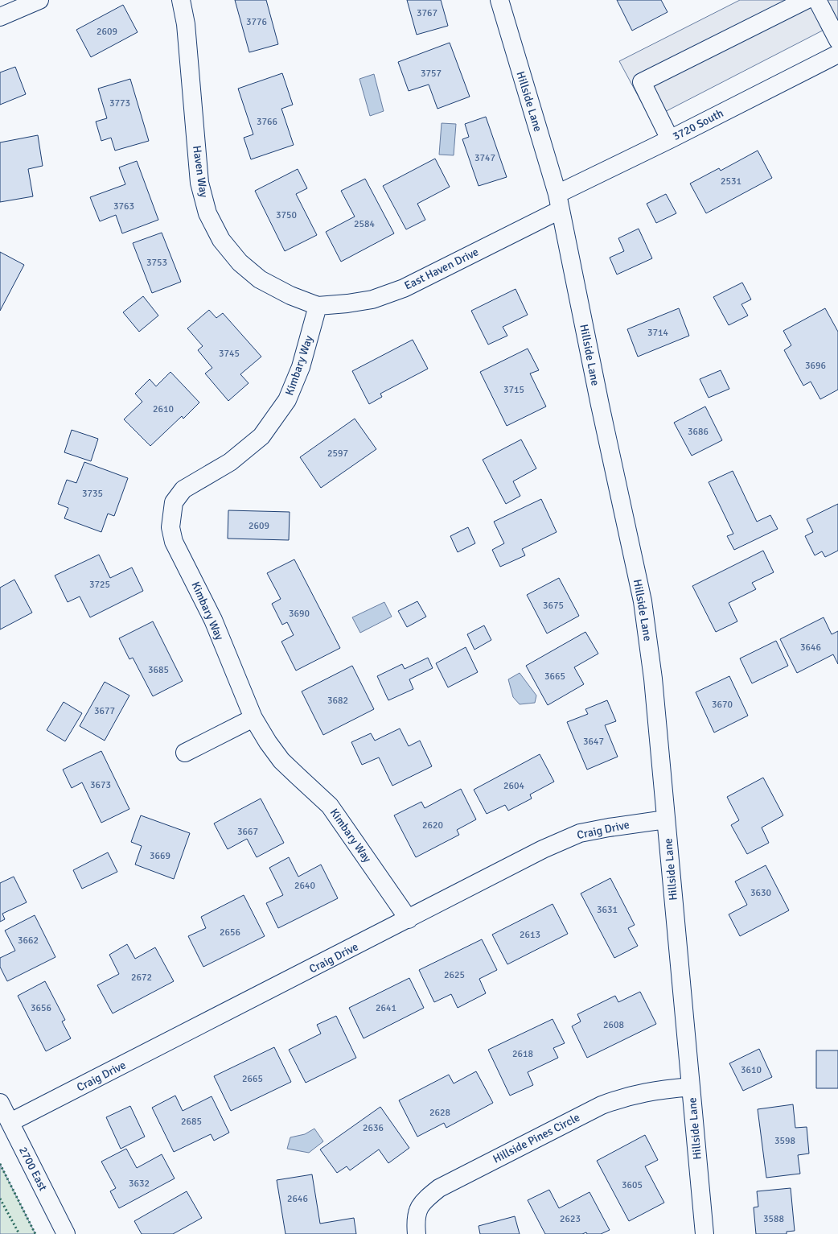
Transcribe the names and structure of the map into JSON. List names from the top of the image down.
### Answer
{
  "streets": {
    "street": [
      "Hillside Lane",
      "3720 South",
      "Haven Way",
      "East Haven Drive",
      "Kimbary Way",
      "Craig Drive",
      "Hillside Pines Circle",
      "2700 East"
    ]
  },
  "crossings": [
    ["Hillside Lane", "3720 South"],
    ["Hillside Lane", "East Haven Drive"],
    ["Hillside Lane", "Craig Drive"],
    ["Hillside Lane", "Hillside Pines Circle"],
    ["3720 South", "East Haven Drive"],
    ["Haven Way", "East Haven Drive"],
    ["Haven Way", "Kimbary Way"],
    ["East Haven Drive", "Kimbary Way"],
    ["Kimbary Way", "Craig Drive"],
    ["Craig Drive", "2700 East"]
  ],
  "house_numbers": [
    "3767",
    "3776",
    "2609",
    "3757",
    "3773",
    "3766",
    "3747",
    "2531",
    "3763",
    "3750",
    "2584",
    "3753",
    "3714",
    "3745",
    "3696",
    "3715",
    "2610",
    "3686",
    "2597",
    "3735",
    "2609",
    "3725",
    "3675",
    "3690",
    "3646",
    "3685",
    "3665",
    "3682",
    "3670",
    "3677",
    "3647",
    "3673",
    "2604",
    "2620",
    "3667",
    "3669",
    "2640",
    "3630",
    "3631",
    "2656",
    "2613",
    "3662",
    "2625",
    "2672",
    "3656",
    "2641",
    "2608",
    "2618",
    "3610",
    "2665",
    "2628",
    "2685",
    "2636",
    "3598",
    "3632",
    "3605",
    "2646",
    "2623",
    "3588"
  ]
}
